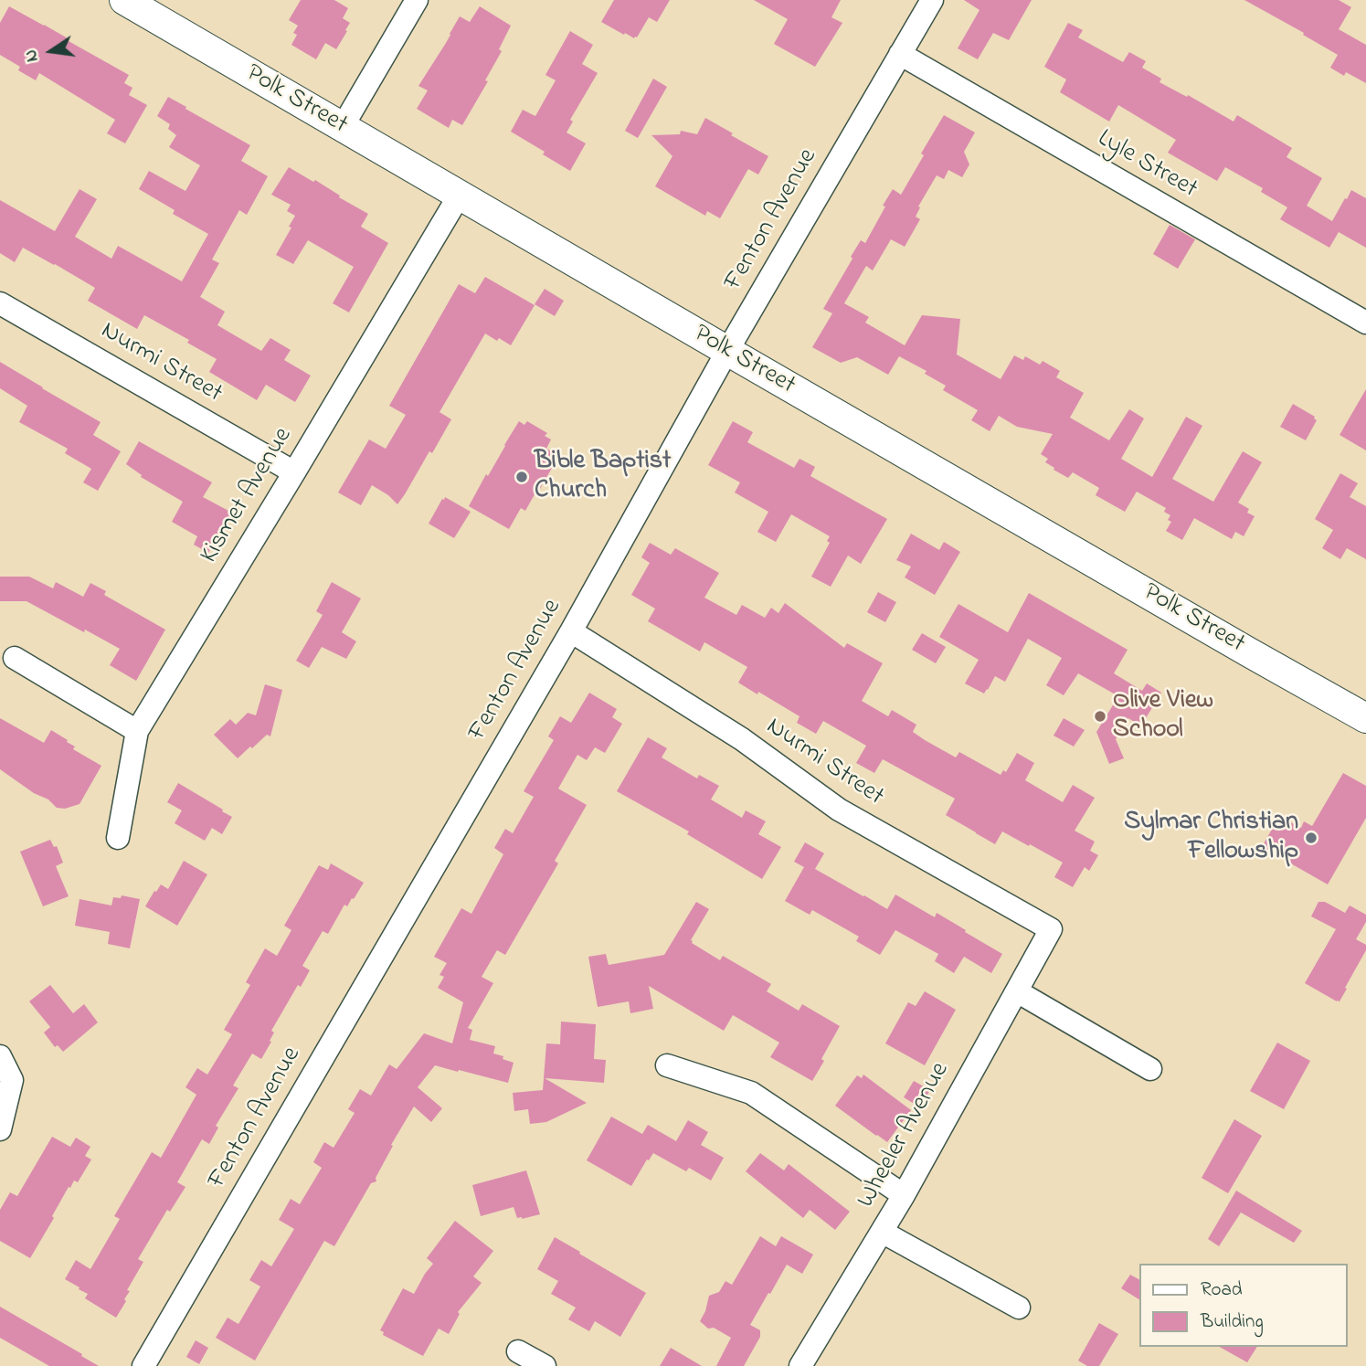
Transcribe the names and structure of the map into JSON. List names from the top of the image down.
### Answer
{
  "streets": {
    "street": [
      "Polk Street",
      "Lyle Street",
      "Fenton Avenue",
      "Nurmi Street",
      "Kismet Avenue",
      "Wheeler Avenue"
    ]
  },
  "crossings": [
    ["Polk Street", "Fenton Avenue"],
    ["Polk Street", "Kismet Avenue"],
    ["Lyle Street", "Fenton Avenue"],
    ["Fenton Avenue", "Nurmi Street"],
    ["Nurmi Street", "Kismet Avenue"],
    ["Nurmi Street", "Wheeler Avenue"]
  ],
  "places": ["Bible Baptist Church", "Olive View School", "Sylmar Christian Fellowship"],
  "legend": ["Road", "Building"],
  "north": "left"
}
